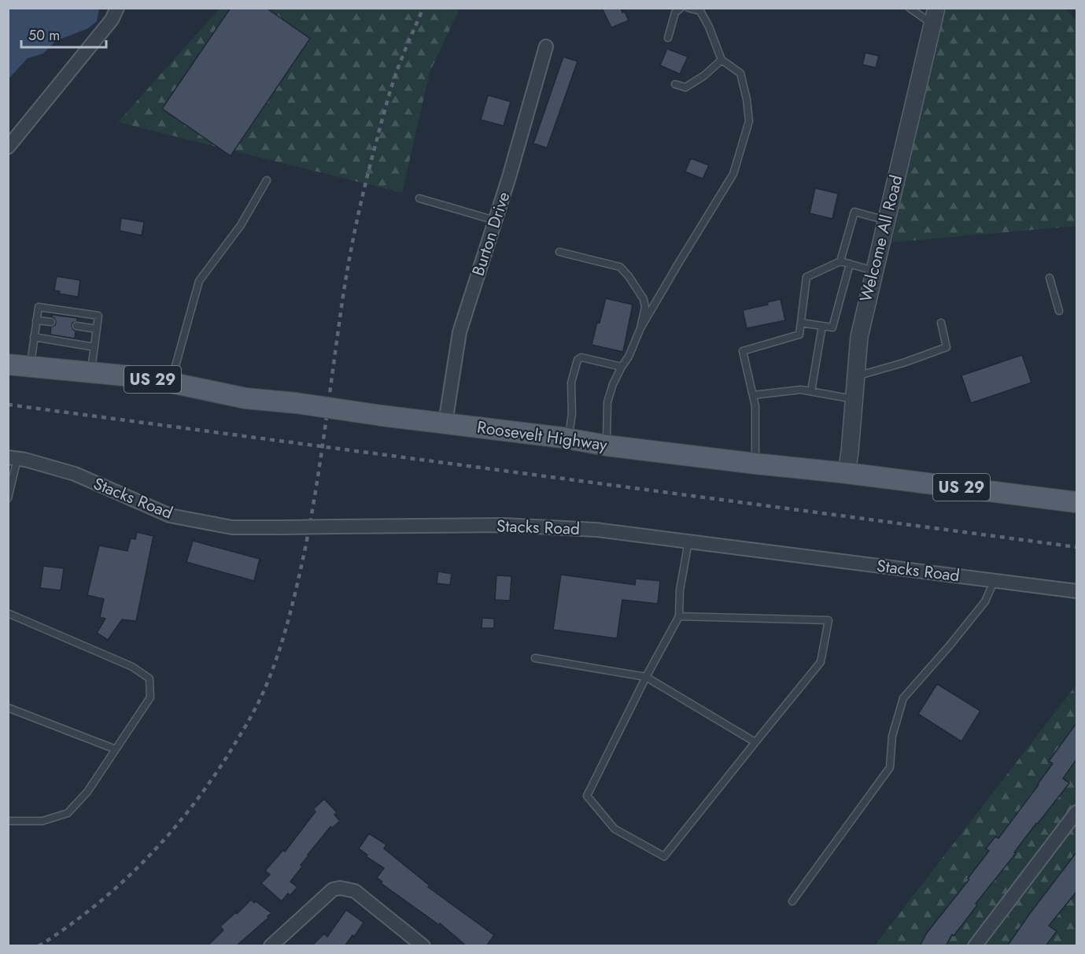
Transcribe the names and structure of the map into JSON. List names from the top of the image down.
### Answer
{
  "streets": {
    "main road": ["US 29", "Roosevelt Highway"],
    "street": ["Burton Drive", "Welcome All Road", "Stacks Road"]
  },
  "crossings": [
    ["Burton Drive", "Roosevelt Highway"],
    ["Welcome All Road", "Roosevelt Highway"]
  ],
  "scale_bar": "50 m"
}
